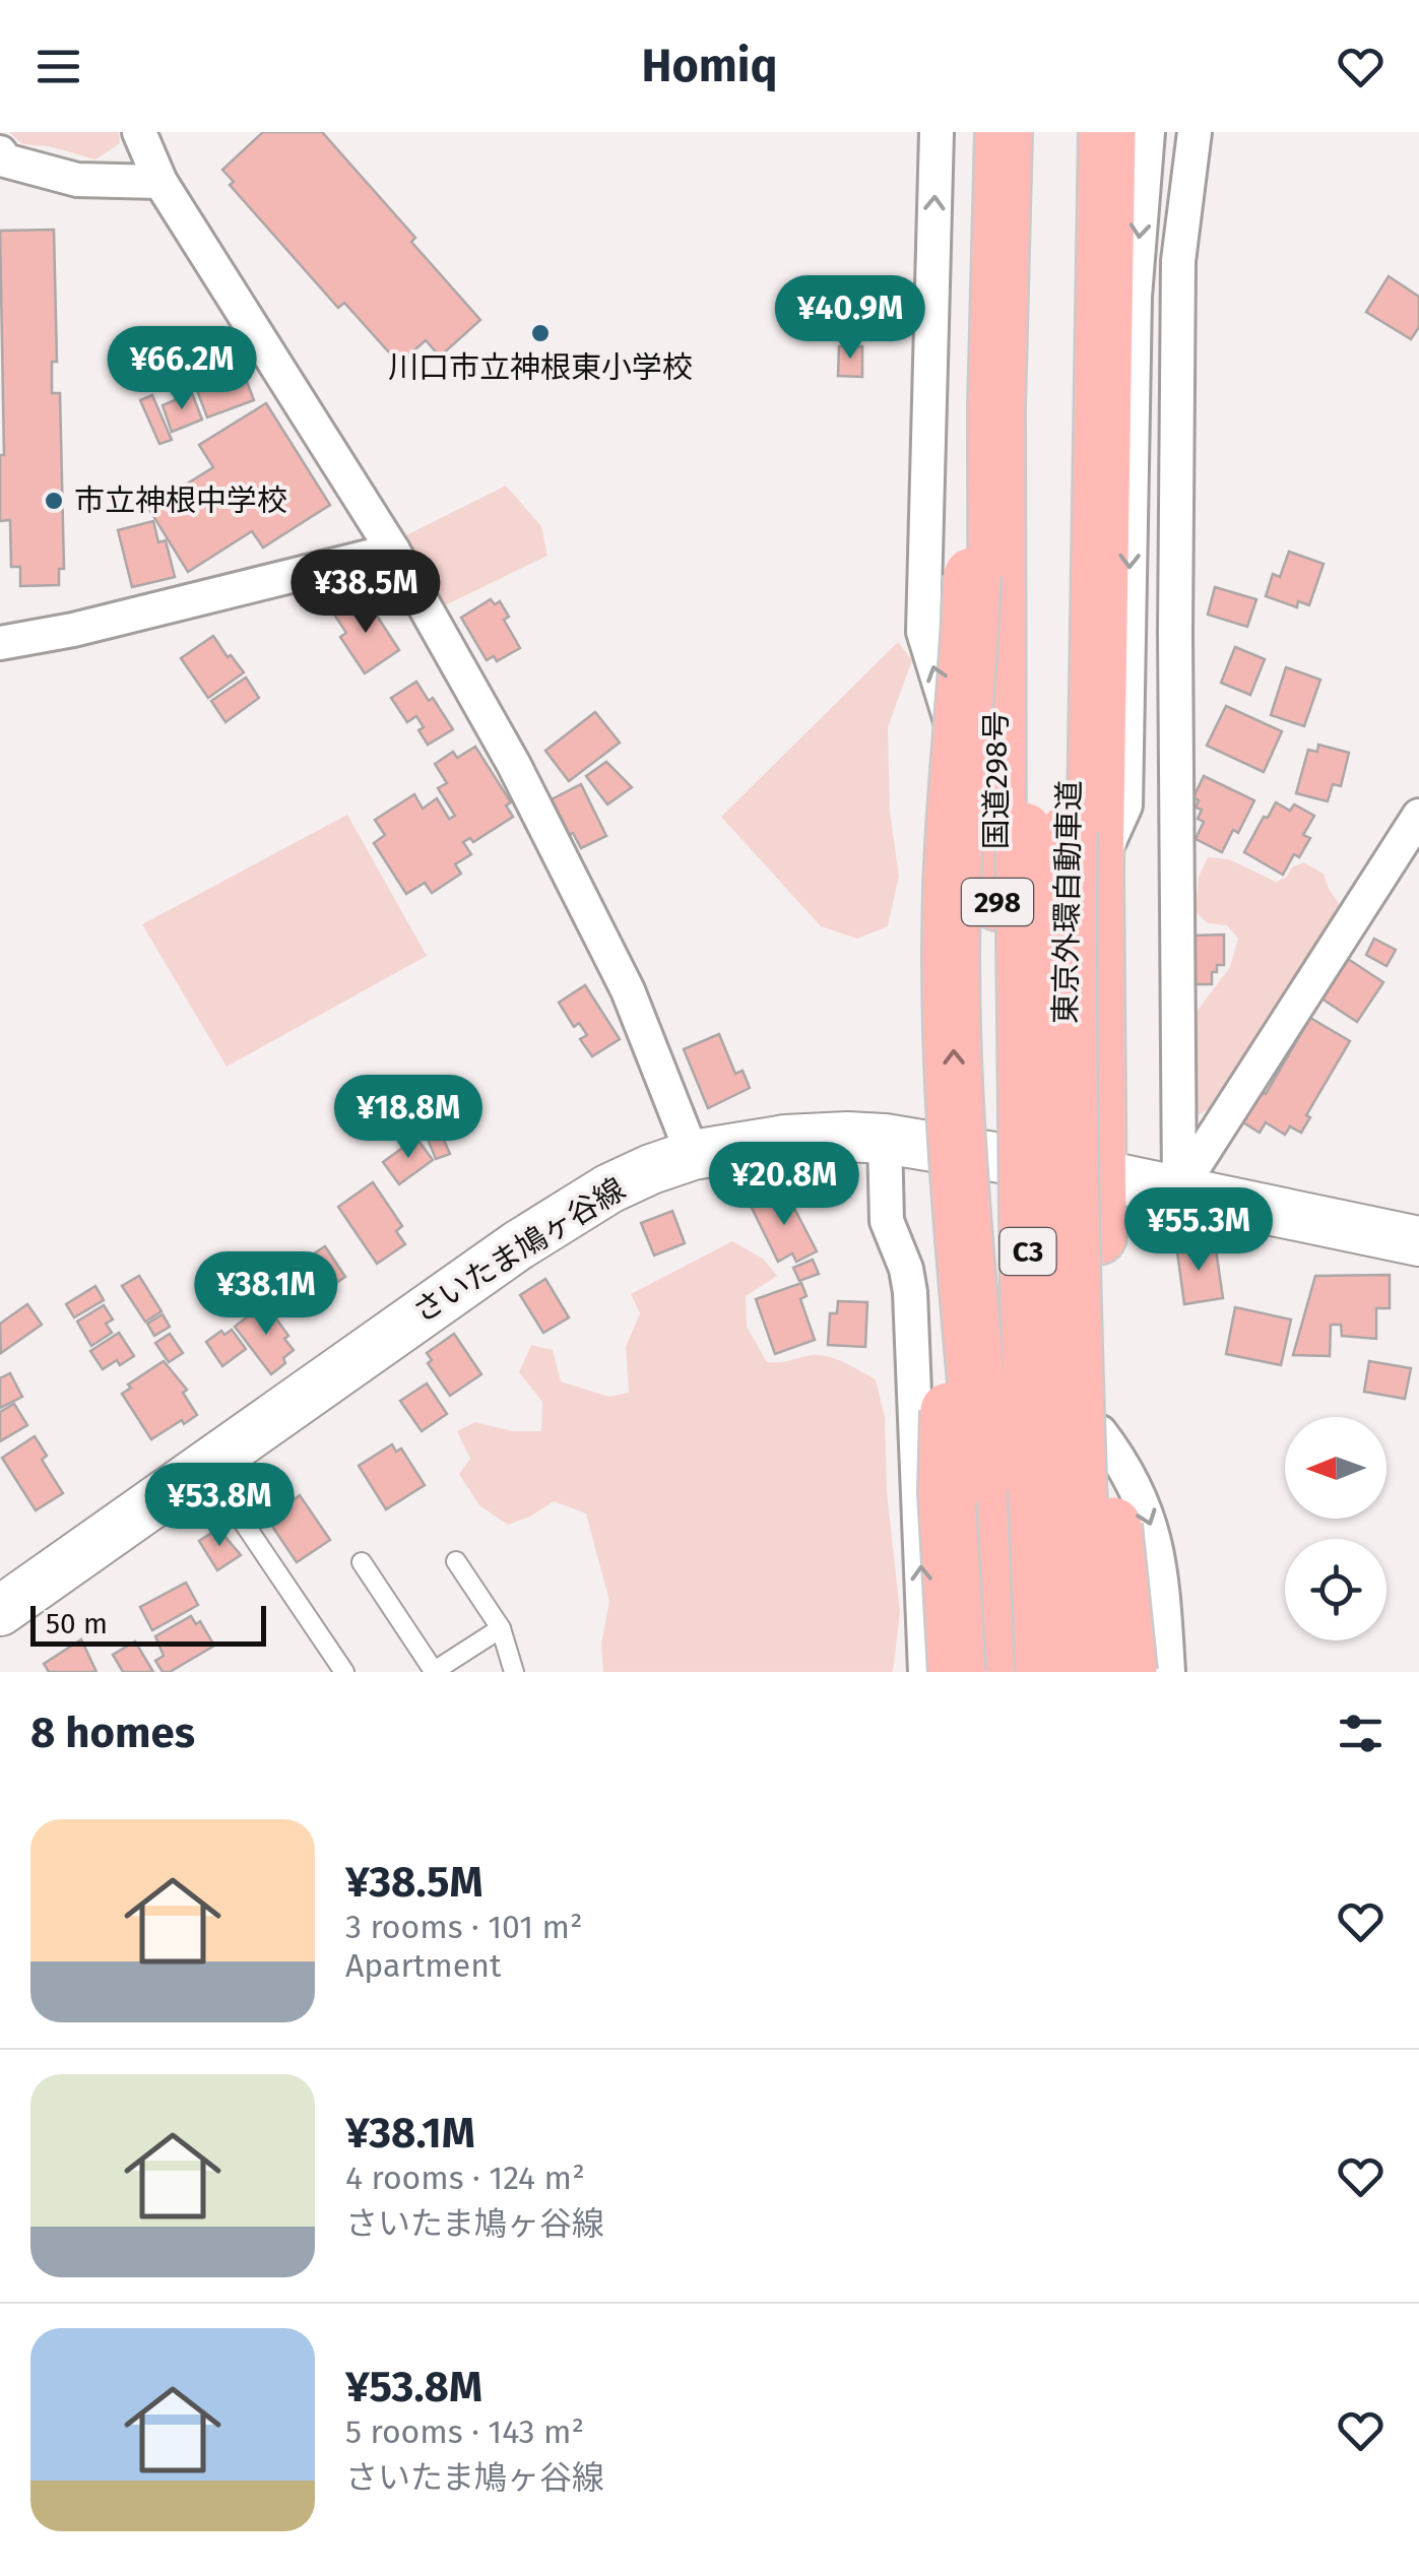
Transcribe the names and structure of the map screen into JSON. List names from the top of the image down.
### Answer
{
  "streets": {
    "highway": [
      "国道298号",
      "298",
      "東京外環自動車道",
      "C3"
    ],
    "main road": ["さいたま鳩ヶ谷線"]
  },
  "crossings": [
    ["国道298号", "さいたま鳩ヶ谷線"]
  ],
  "places": ["川口市立神根東小学校", "市立神根中学校"],
  "scale_bar": "50 m",
  "north": "left",
  "page": {
    "header": "Homiq",
    "price": [
      "¥40.9M",
      "¥66.2M",
      "¥38.5M",
      "¥18.8M",
      "¥20.8M",
      "¥55.3M",
      "¥38.1M",
      "¥53.8M"
    ],
    "scale": "50 m",
    "heading": "8 homes",
    "list": [
      {
        "name": "¥38.5M",
        "note": "3 rooms · 101 m² · Apartment"
      },
      {
        "name": "¥38.1M",
        "note": "4 rooms · 124 m² · さいたま鳩ヶ谷線"
      },
      {
        "name": "¥53.8M",
        "note": "5 rooms · 143 m² · さいたま鳩ヶ谷線"
      }
    ]
  }
}
